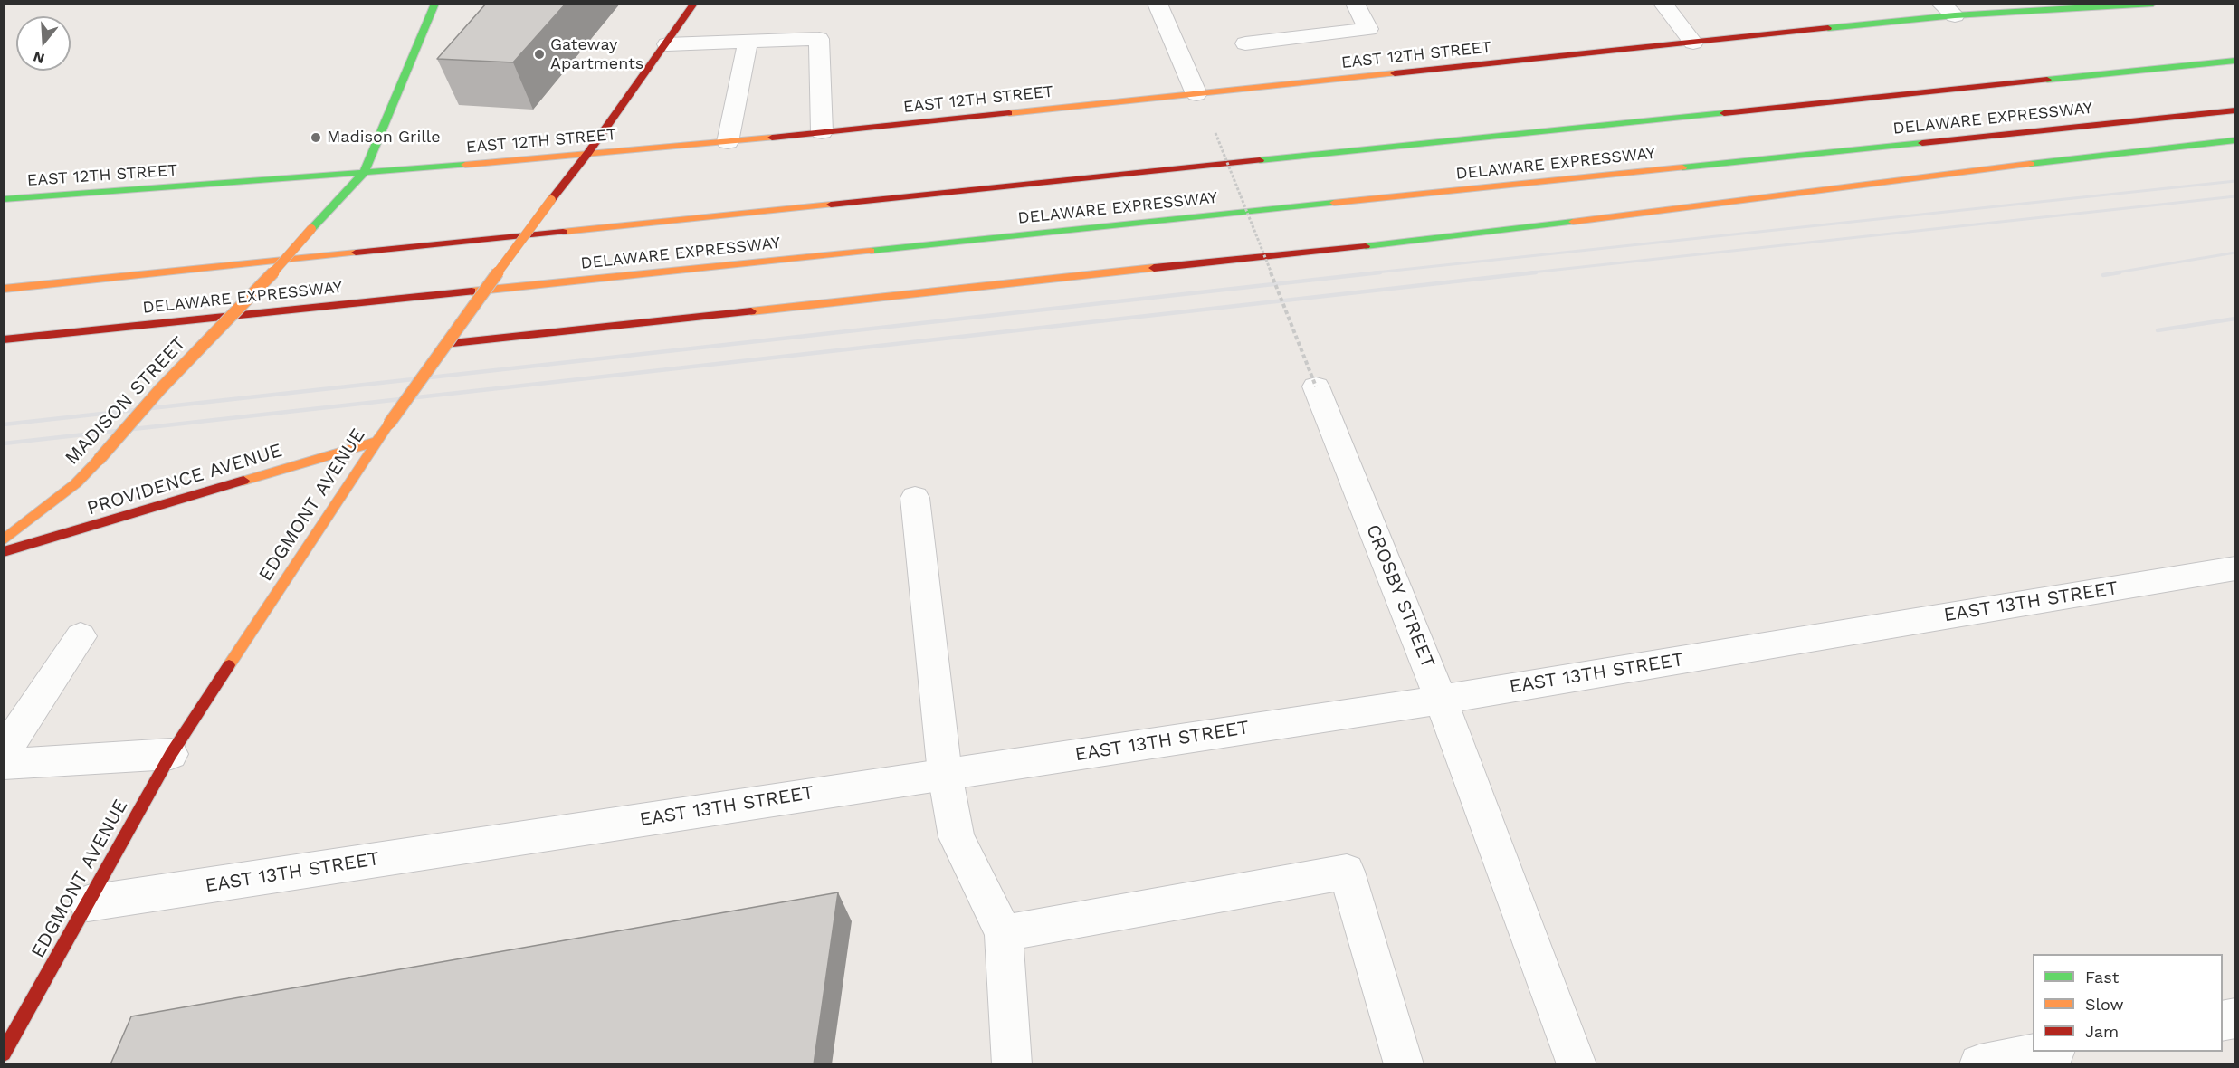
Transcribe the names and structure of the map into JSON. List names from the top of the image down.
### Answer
{
  "streets": {
    "main road": [
      "EAST 12TH STREET",
      "DELAWARE EXPRESSWAY",
      "MADISON STREET",
      "PROVIDENCE AVENUE",
      "EDGMONT AVENUE"
    ],
    "street": ["CROSBY STREET", "EAST 13TH STREET"]
  },
  "crossings": [
    ["EAST 12TH STREET", "MADISON STREET"],
    ["EAST 12TH STREET", "EDGMONT AVENUE"],
    ["PROVIDENCE AVENUE", "EDGMONT AVENUE"],
    ["EDGMONT AVENUE", "EAST 13TH STREET"],
    ["CROSBY STREET", "EAST 13TH STREET"]
  ],
  "places": ["Gateway Apartments", "Madison Grille"],
  "legend": ["Fast", "Slow", "Jam"],
  "north": "bottom"
}
